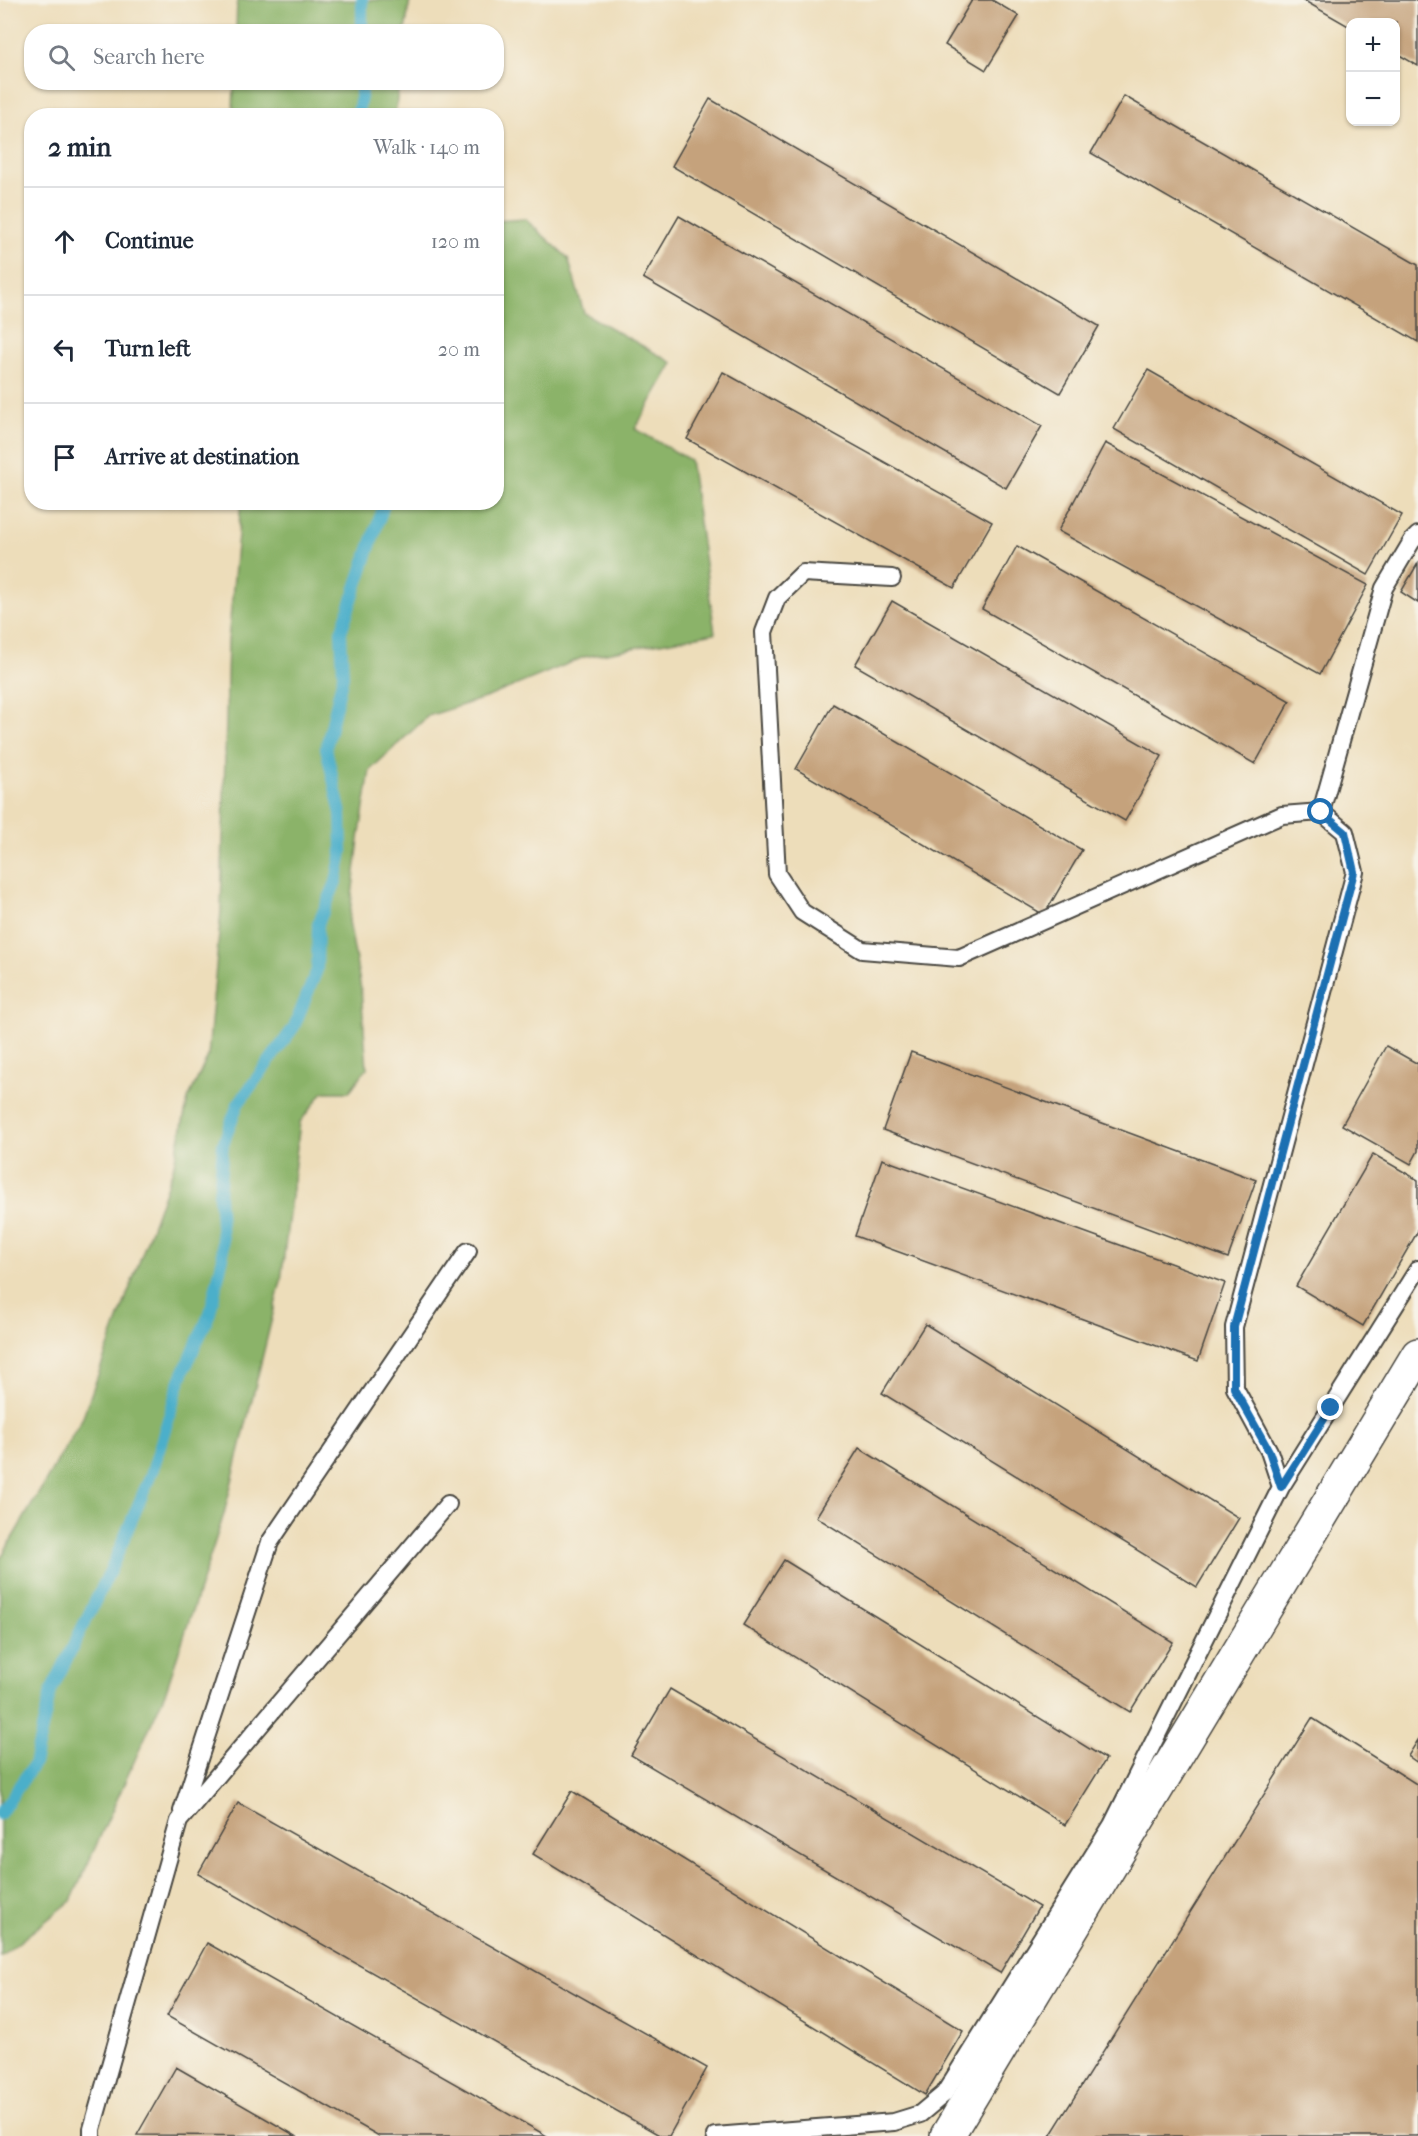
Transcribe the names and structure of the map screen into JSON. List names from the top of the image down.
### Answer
{
  "page": {
    "map_buttons": ["+", "−"],
    "search": "Search here",
    "heading": ["2 min", "Walk · 140 m"],
    "list": [
      ["Continue", "120 m"],
      ["Turn left", "20 m"],
      "Arrive at destination"
    ]
  }
}
